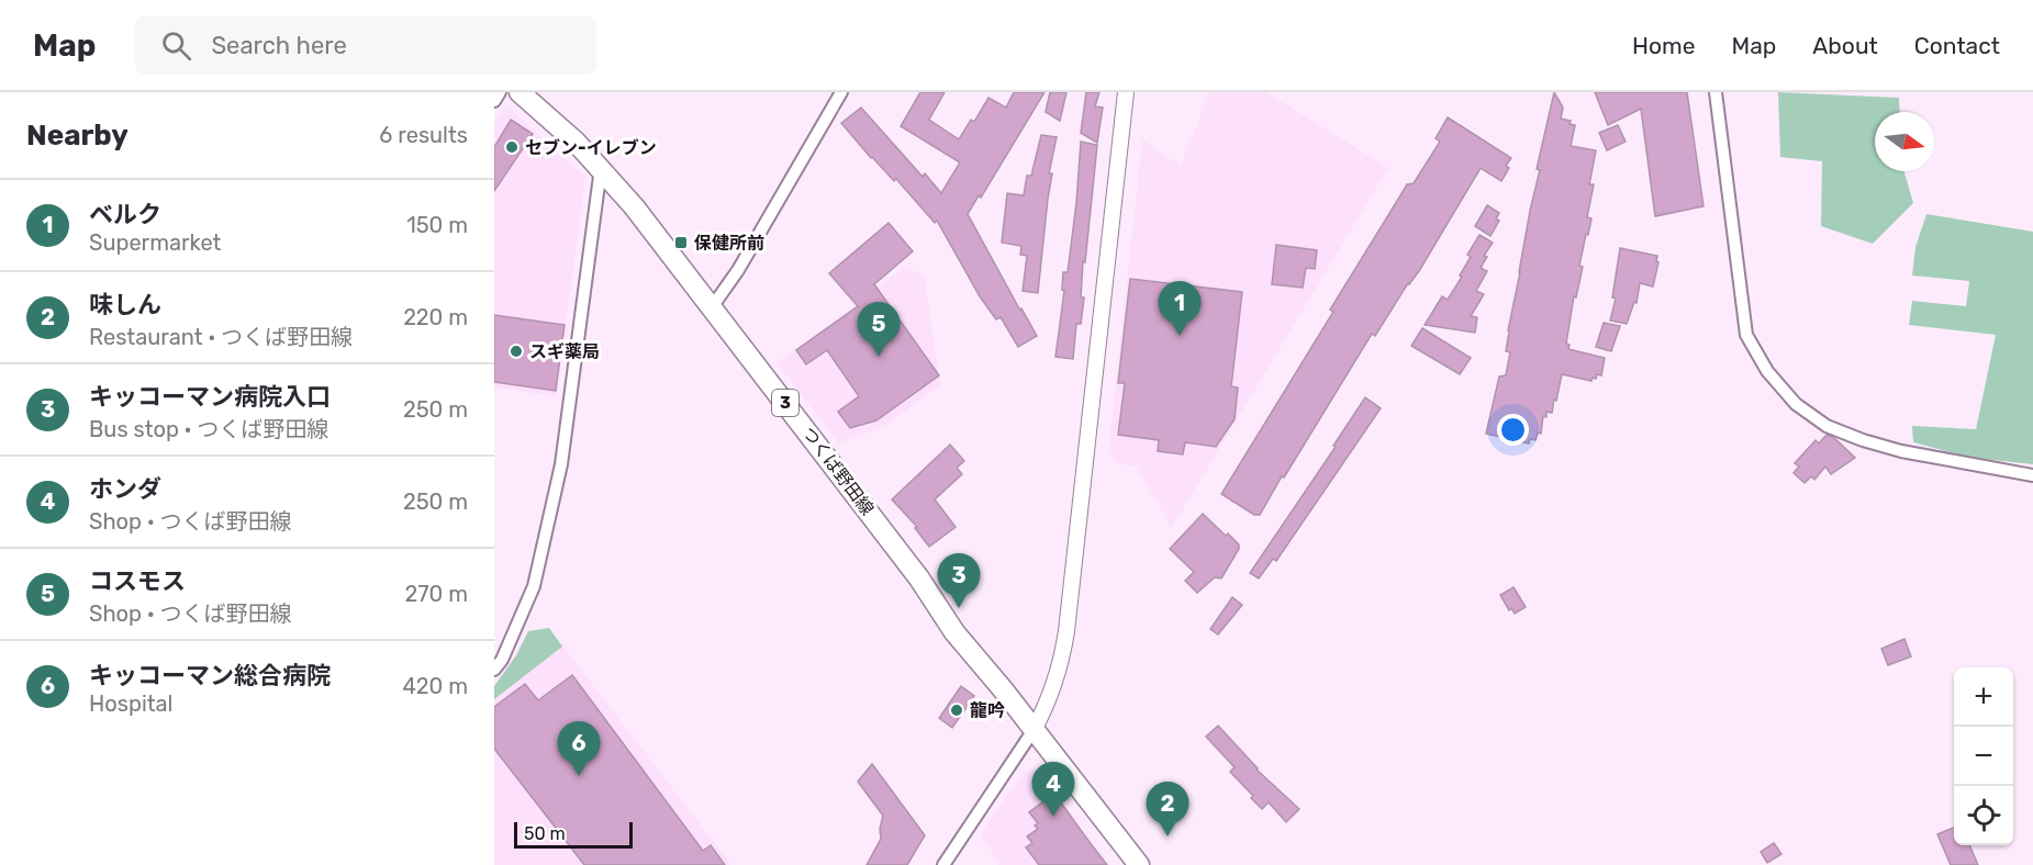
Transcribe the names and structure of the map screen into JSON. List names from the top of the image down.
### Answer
{
  "streets": {
    "main road": ["3", "つくば野田線"]
  },
  "places": {
    "other": ["セブン-イレブン", "スギ薬局", "龍吟"],
    "transit": ["保健所前"]
  },
  "scale_bar": "50 m",
  "north": "right",
  "page": {
    "header": "Map",
    "search": "Search here",
    "nav": [
      "Home",
      "Map",
      "About",
      "Contact"
    ],
    "heading": ["Nearby", "6 results"],
    "list": [
      {
        "mark": "1",
        "name": "ベルク",
        "note": "Supermarket",
        "value": "150 m"
      },
      {
        "mark": "2",
        "name": "味しん",
        "note": "Restaurant · つくば野田線",
        "value": "220 m"
      },
      {
        "mark": "3",
        "name": "キッコーマン病院入口",
        "note": "Bus stop · つくば野田線",
        "value": "250 m"
      },
      {
        "mark": "4",
        "name": "ホンダ",
        "note": "Shop · つくば野田線",
        "value": "250 m"
      },
      {
        "mark": "5",
        "name": "コスモス",
        "note": "Shop · つくば野田線",
        "value": "270 m"
      },
      {
        "mark": "6",
        "name": "キッコーマン総合病院",
        "note": "Hospital",
        "value": "420 m"
      }
    ],
    "pins": [
      "1",
      "5",
      "3",
      "6",
      "4",
      "2"
    ],
    "map_buttons": ["+", "−"],
    "scale": "50 m"
  }
}
